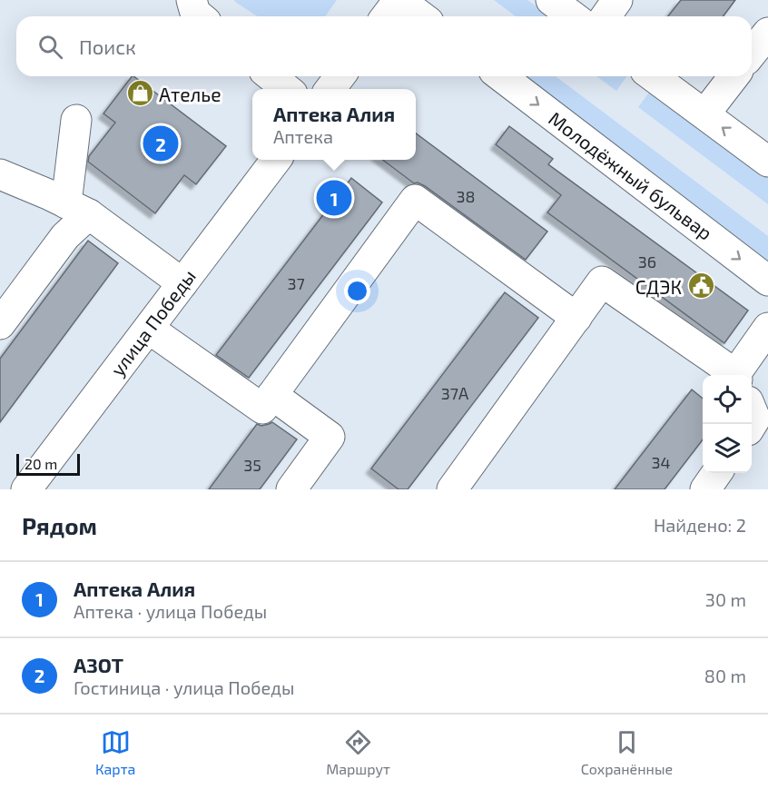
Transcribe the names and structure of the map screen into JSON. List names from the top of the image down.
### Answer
{
  "streets": {
    "main road": ["Молодёжный бульвар", "улица Победы"]
  },
  "places": {
    "shop": ["Ателье"],
    "public building": ["СДЭК"]
  },
  "house_numbers": [
    "38",
    "36",
    "37",
    "37А",
    "34",
    "35"
  ],
  "scale_bar": "20 m",
  "page": {
    "search": "Поиск",
    "popup": ["Аптека Алия", "Аптека"],
    "pins": ["2", "1"],
    "scale": "20 m",
    "heading": ["Рядом", "Найдено: 2"],
    "list": [
      {
        "mark": "1",
        "name": "Аптека Алия",
        "note": "Аптека · улица Победы",
        "value": "30 m"
      },
      {
        "mark": "2",
        "name": "АЗОТ",
        "note": "Гостиница · улица Победы",
        "value": "80 m"
      }
    ],
    "nav": ["Карта", "Маршрут", "Сохранённые"]
  }
}
